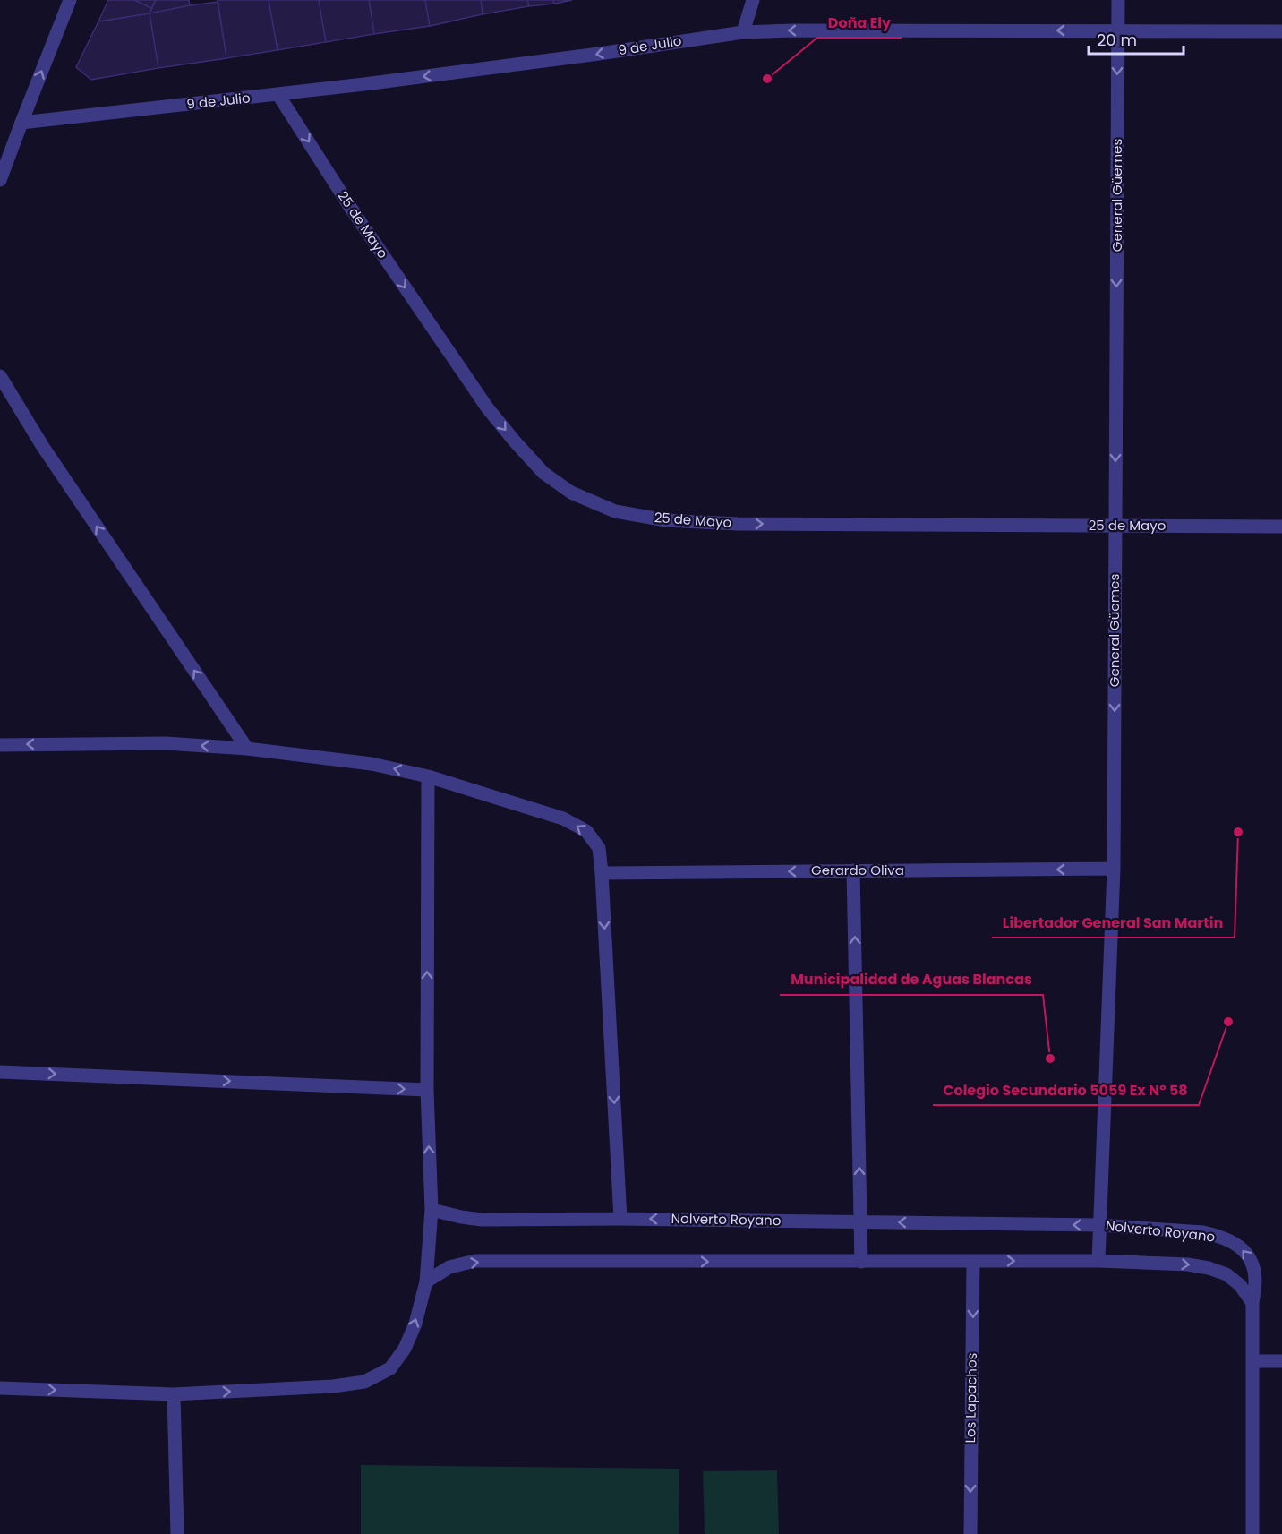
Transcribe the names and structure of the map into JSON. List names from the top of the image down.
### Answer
{
  "streets": {
    "street": [
      "9 de Julio",
      "General Güemes",
      "25 de Mayo",
      "Gerardo Oliva",
      "Nolverto Royano",
      "Los Lapachos"
    ]
  },
  "crossings": [
    ["9 de Julio", "General Güemes"],
    ["9 de Julio", "25 de Mayo"],
    ["General Güemes", "25 de Mayo"],
    ["General Güemes", "Gerardo Oliva"],
    ["General Güemes", "Nolverto Royano"]
  ],
  "one_way": [
    "9 de Julio",
    "General Güemes",
    "25 de Mayo",
    "Gerardo Oliva",
    "Los Lapachos"
  ],
  "places": [
    "Doña Ely",
    "Libertador General San Martin",
    "Colegio Secundario 5059 Ex N° 58",
    "Municipalidad de Aguas Blancas"
  ],
  "scale_bar": "20 m"
}
